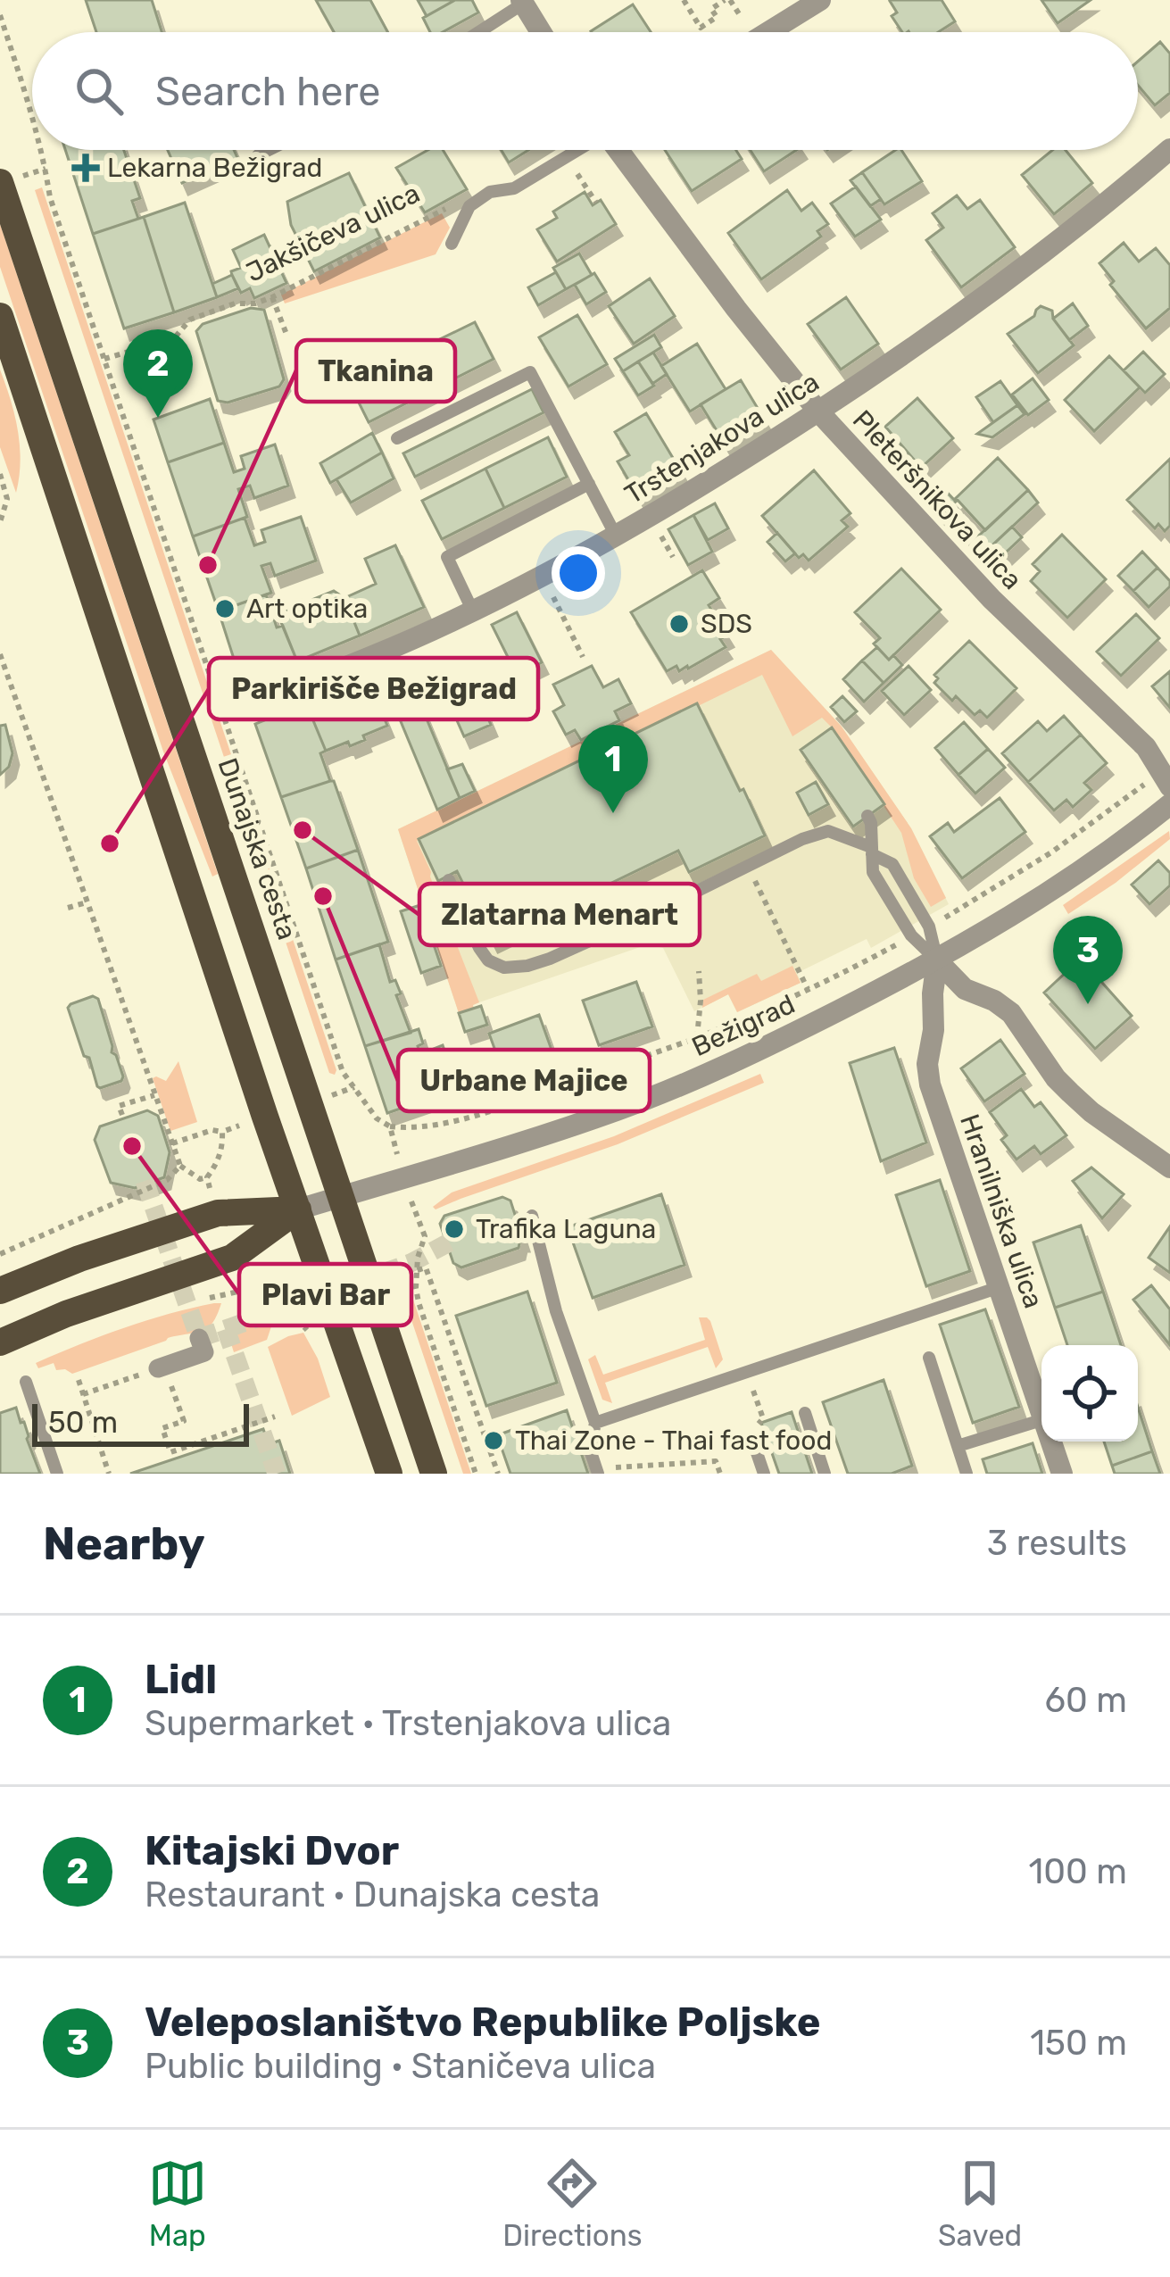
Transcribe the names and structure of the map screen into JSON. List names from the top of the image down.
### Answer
{
  "streets": {
    "main road": ["Dunajska cesta"],
    "street": [
      "Trstenjakova ulica",
      "Pleteršnikova ulica",
      "Bežigrad",
      "Hranilniška ulica"
    ],
    "path": ["Jakšičeva ulica"]
  },
  "crossings": [
    ["Jakšičeva ulica", "Dunajska cesta"],
    ["Trstenjakova ulica", "Pleteršnikova ulica"],
    ["Dunajska cesta", "Bežigrad"],
    ["Bežigrad", "Hranilniška ulica"]
  ],
  "places": {
    "health": ["Lekarna Bežigrad"],
    "other": [
      "Tkanina",
      "Art optika",
      "SDS",
      "Zlatarna Menart",
      "Parkirišče Bežigrad",
      "Urbane Majice",
      "Plavi Bar",
      "Trafika Laguna",
      "Thai Zone - Thai fast food"
    ]
  },
  "scale_bar": "50 m",
  "page": {
    "search": "Search here",
    "pins": ["2", "1", "3"],
    "scale": "50 m",
    "heading": ["Nearby", "3 results"],
    "list": [
      {
        "mark": "1",
        "name": "Lidl",
        "note": "Supermarket · Trstenjakova ulica",
        "value": "60 m"
      },
      {
        "mark": "2",
        "name": "Kitajski Dvor",
        "note": "Restaurant · Dunajska cesta",
        "value": "100 m"
      },
      {
        "mark": "3",
        "name": "Veleposlaništvo Republike Poljske",
        "note": "Public building · Staničeva ulica",
        "value": "150 m"
      }
    ],
    "nav": ["Map", "Directions", "Saved"]
  }
}
